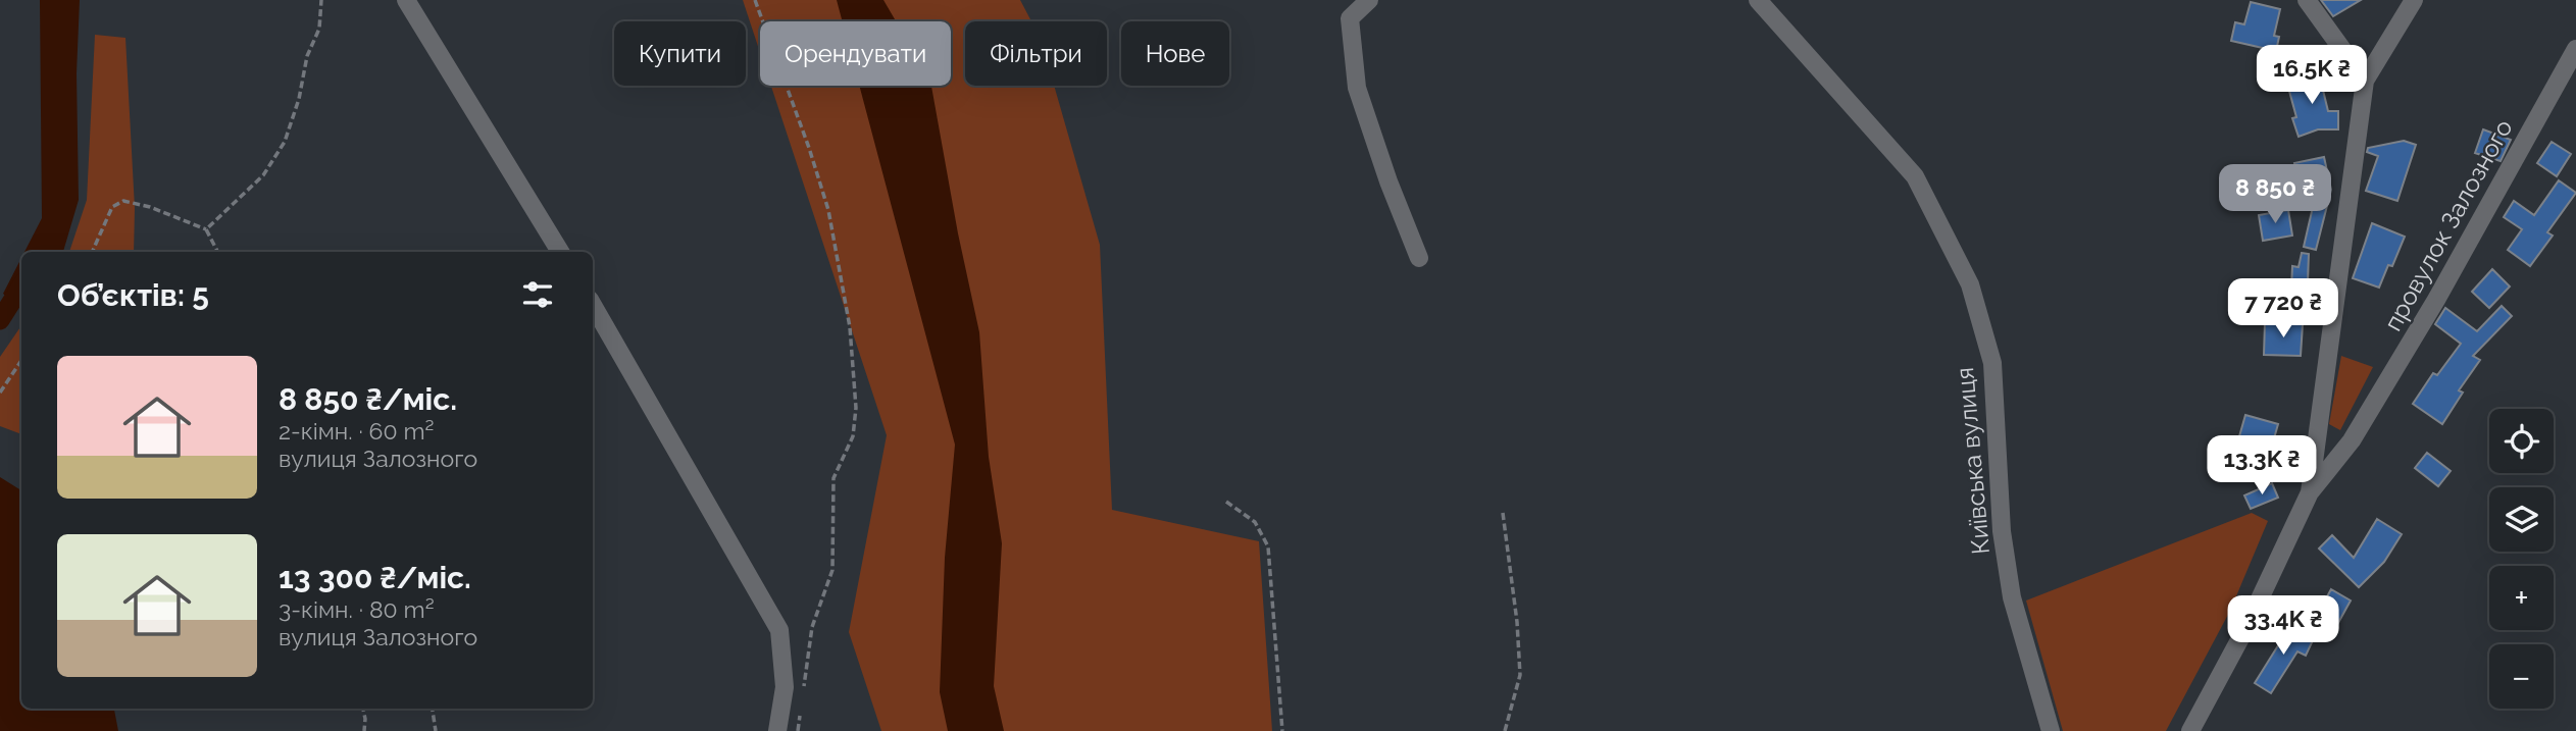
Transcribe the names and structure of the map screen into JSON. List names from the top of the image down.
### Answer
{
  "streets": {
    "street": ["провулок Залозного", "Київська вулиця"]
  },
  "page": {
    "chip": [
      "Купити",
      "Орендувати",
      "Фільтри",
      "Нове"
    ],
    "price": [
      "16.5K ₴",
      "8 850 ₴",
      "7 720 ₴",
      "13.3K ₴",
      "33.4K ₴"
    ],
    "heading": "Об’єктів: 5",
    "list": [
      {
        "name": "8 850 ₴/міс.",
        "note": "2-кімн. · 60 m² · вулиця Залозного"
      },
      {
        "name": "13 300 ₴/міс.",
        "note": "3-кімн. · 80 m² · вулиця Залозного"
      }
    ],
    "map_buttons": ["+", "−"]
  }
}
